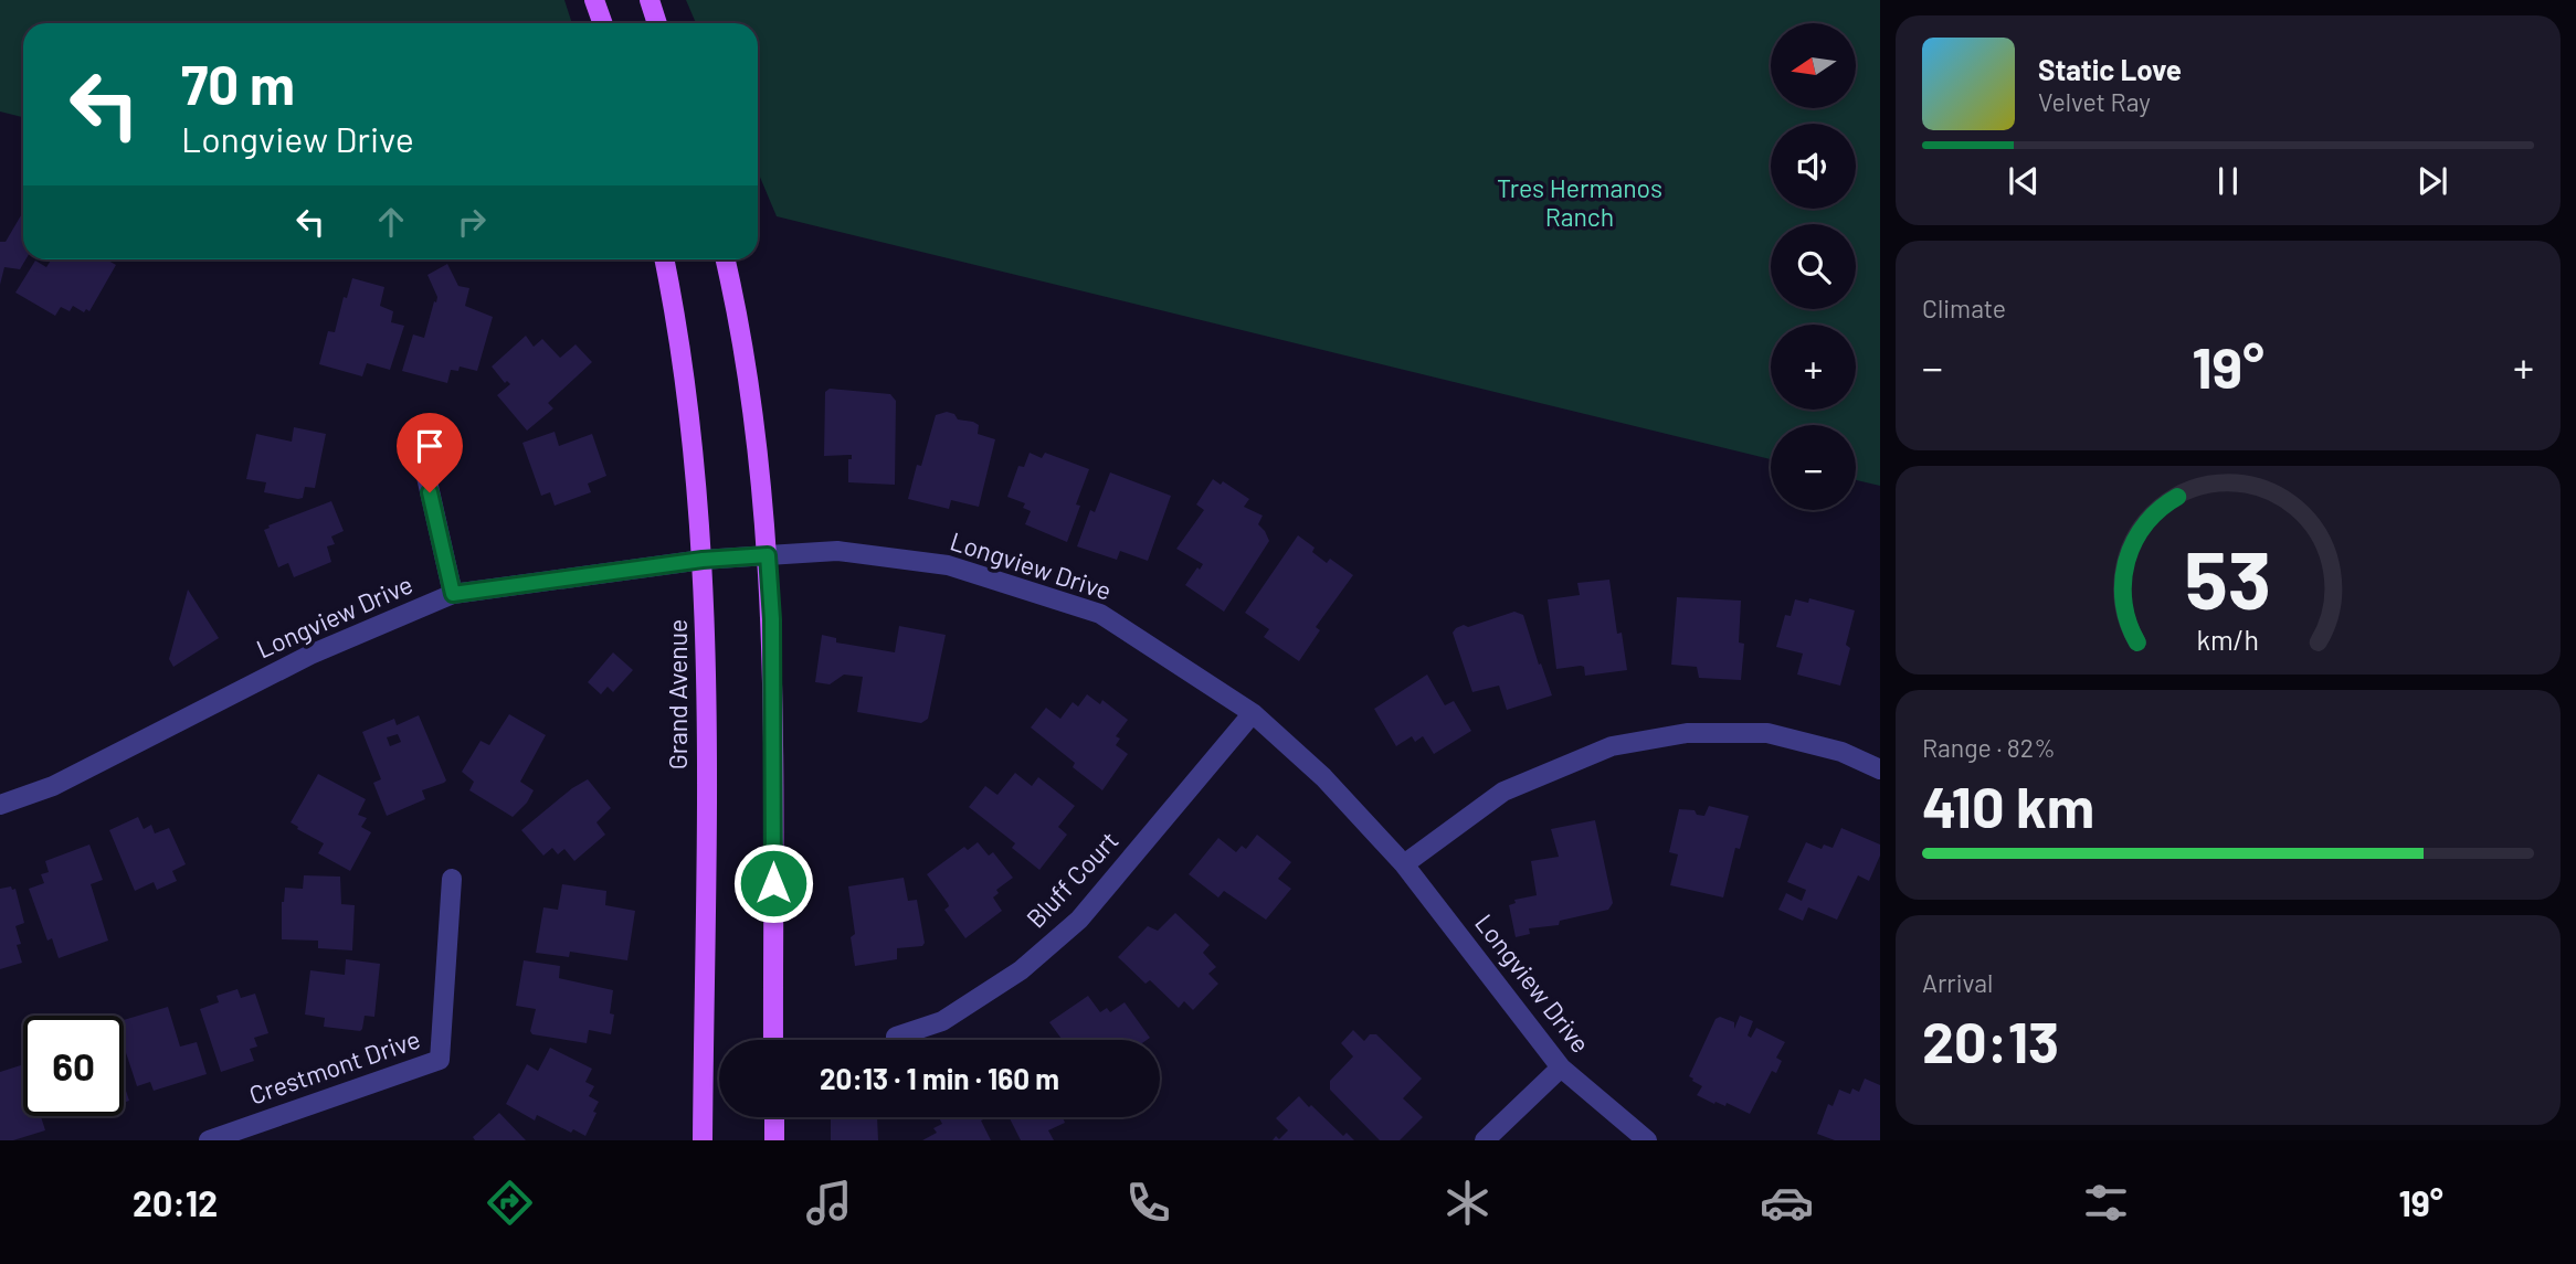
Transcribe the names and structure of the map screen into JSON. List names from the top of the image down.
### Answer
{
  "streets": {
    "main road": ["Grand Avenue"],
    "street": ["Longview Drive", "Bluff Court", "Crestmont Drive"]
  },
  "crossings": [
    ["Longview Drive", "Grand Avenue"],
    ["Longview Drive", "Bluff Court"]
  ],
  "parks": ["Tres Hermanos Ranch"],
  "north": "left",
  "page": {
    "map_buttons": ["+", "−"],
    "turn": ["70 m", "Longview Drive"],
    "song": ["Static Love", "Velvet Ray"],
    "tile": [
      "Climate",
      ["Range · 82%", "410 km"],
      ["Arrival", "20:13"]
    ],
    "heat": ["−", "19°", "+"],
    "limit": "60",
    "trip": "20:13 · 1 min · 160 m",
    "tabs": ["20:12", "19°"],
    "gauge": ["53", "km/h"]
  }
}
